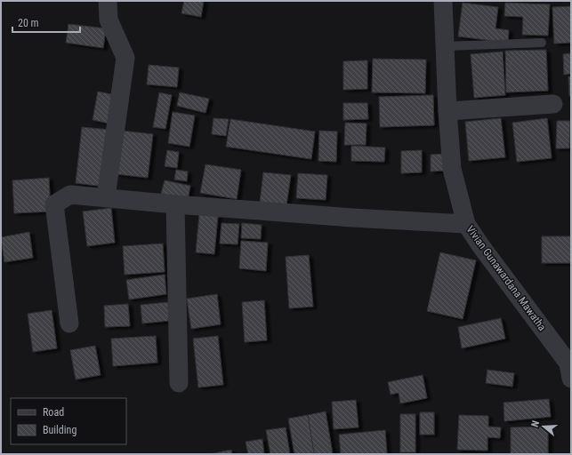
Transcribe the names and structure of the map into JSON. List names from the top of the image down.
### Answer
{
  "streets": {
    "street": ["Vivian Gunawardana Mawatha"]
  },
  "legend": ["Road", "Building"],
  "scale_bar": "20 m",
  "north": "left"
}
